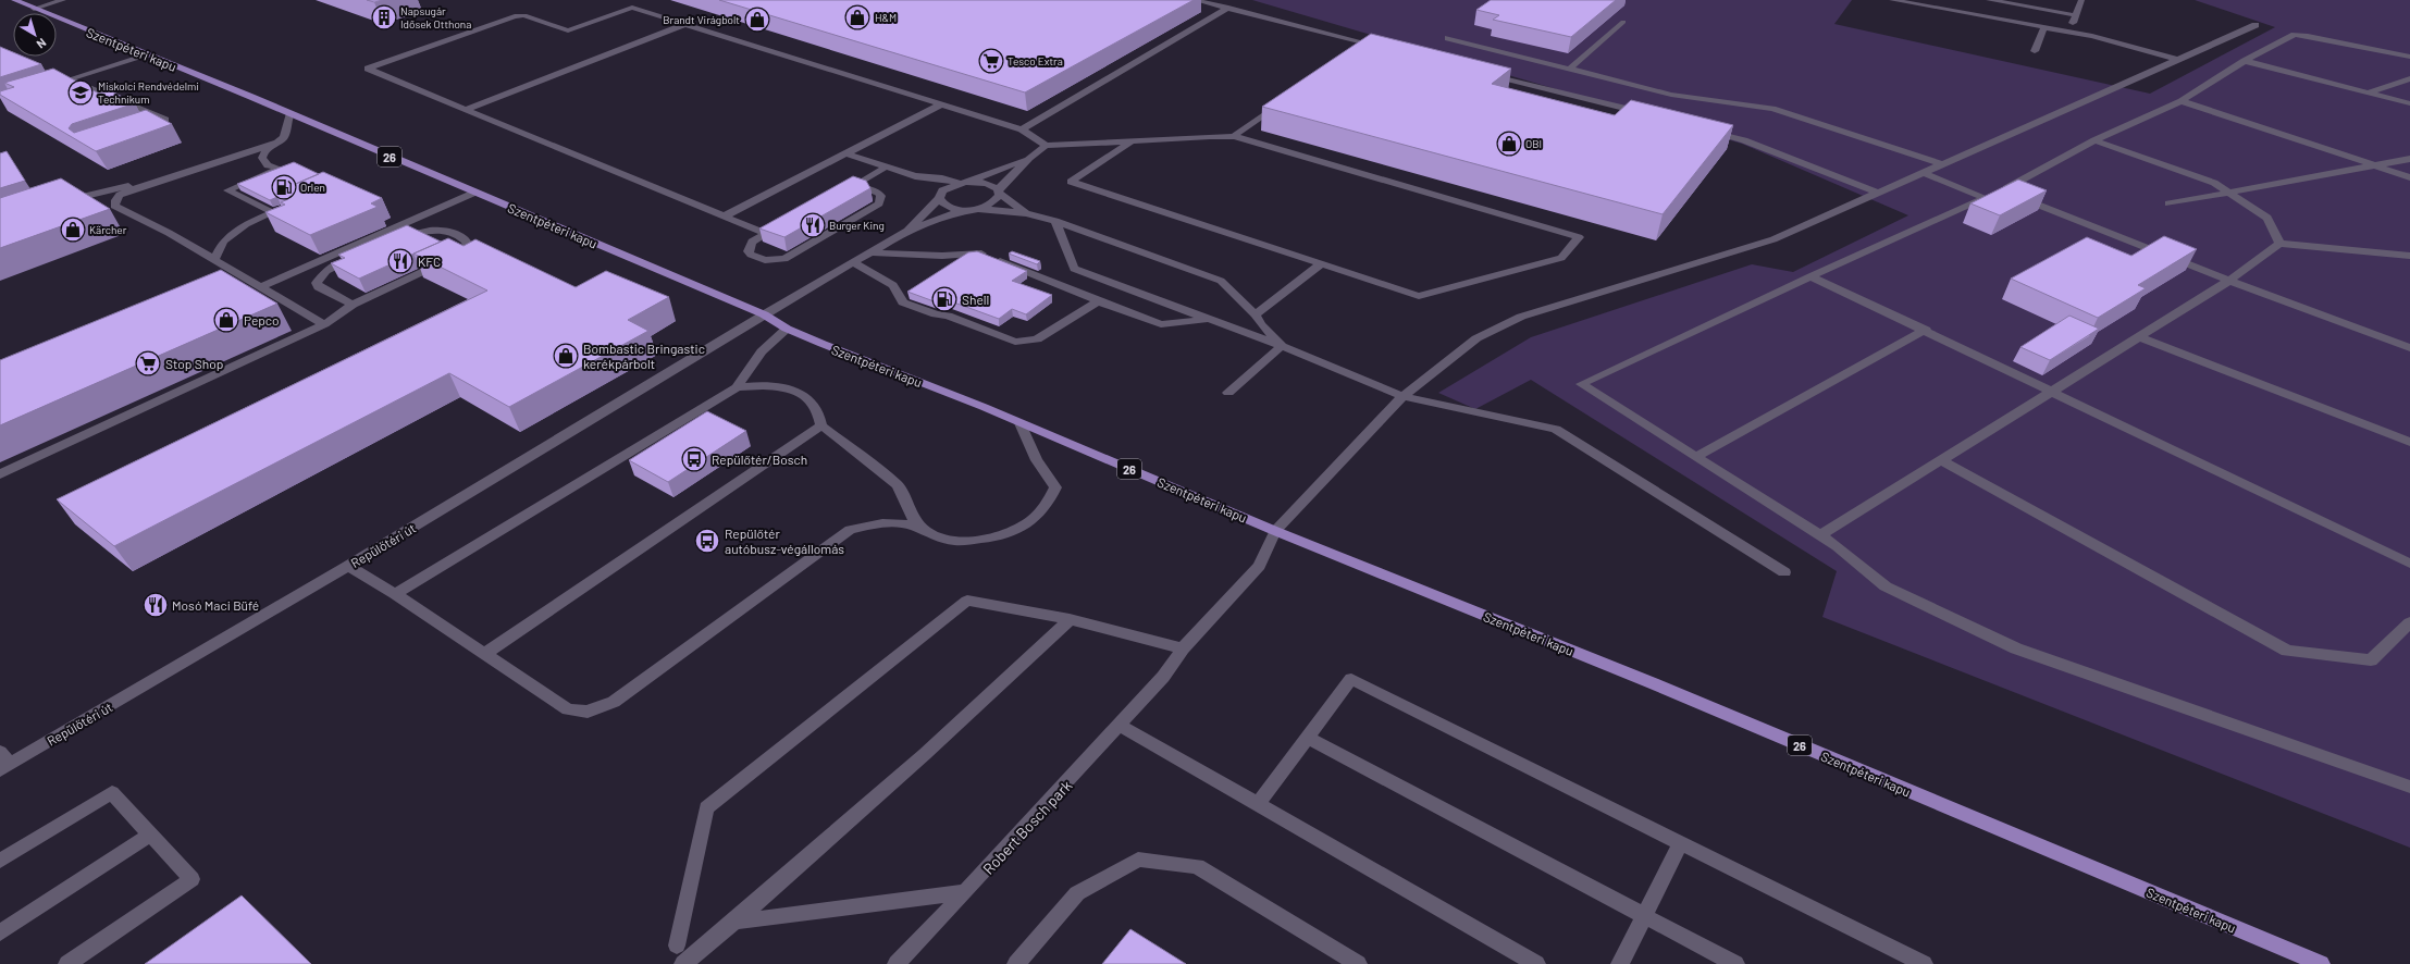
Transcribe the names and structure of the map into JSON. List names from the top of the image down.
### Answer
{
  "streets": {
    "main road": ["Szentpéteri kapu", "26"],
    "street": ["Repülőtéri út", "Robert Bosch park"]
  },
  "crossings": [
    ["Szentpéteri kapu", "Repülőtéri út"],
    ["Szentpéteri kapu", "Robert Bosch park"]
  ],
  "places": {
    "building": ["Napsugár Idősek Otthona"],
    "shop": [
      "H&M",
      "Brandt Virágbolt",
      "OBI",
      "Kärcher",
      "Pepco",
      "Bombastic Bringastic kerékpárbolt"
    ],
    "supermarket": ["Tesco Extra", "Stop Shop"],
    "school or university": ["Miskolci Rendvédelmi Technikum"],
    "fuel station": ["Orlen", "Shell"],
    "restaurant": ["Burger King", "KFC", "Mosó Maci Büfé"],
    "bus stop": ["Repülőtér/Bosch", "Repülőtér autóbusz-végállomás"]
  },
  "north": "bottom right"
}
